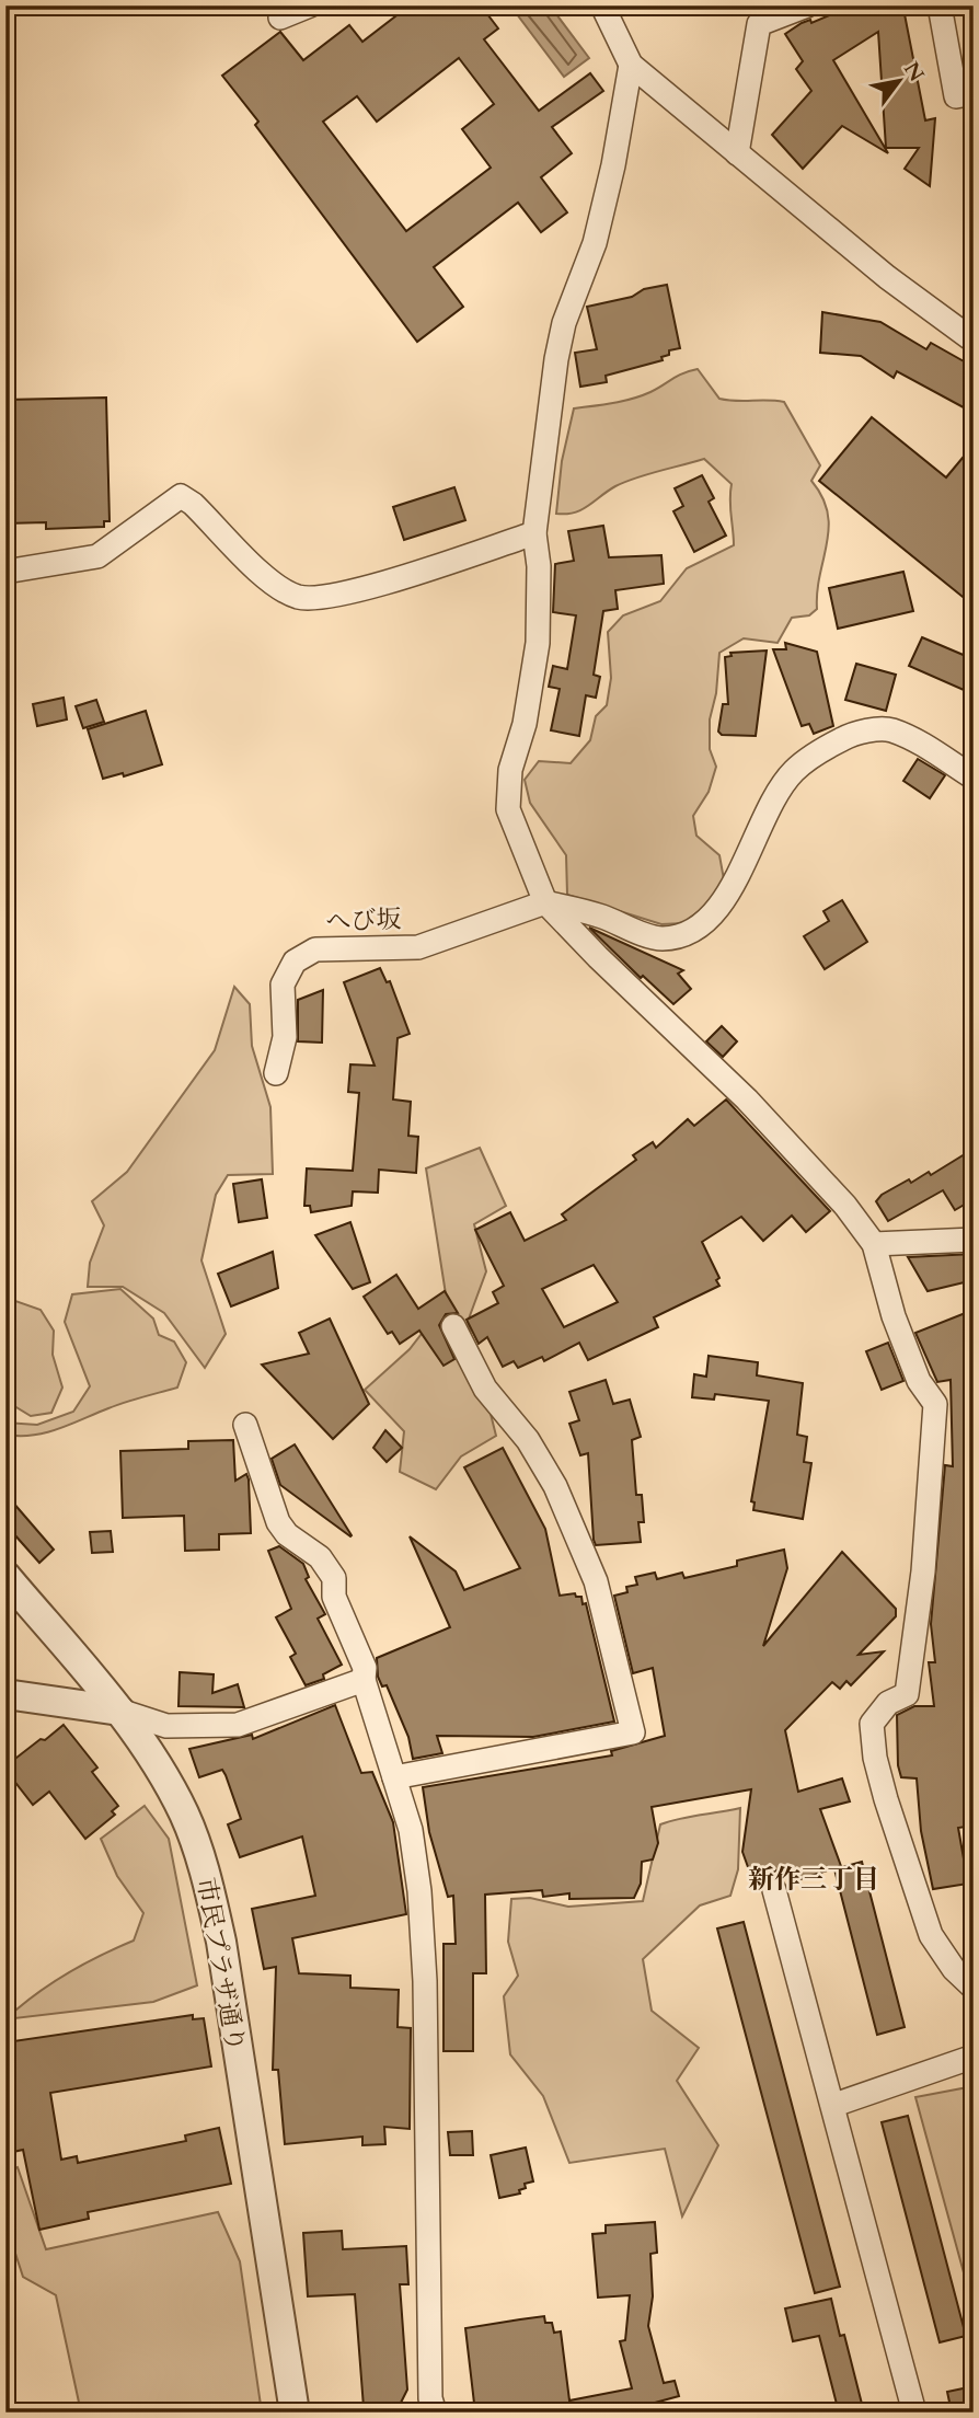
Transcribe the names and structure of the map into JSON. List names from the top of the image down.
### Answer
{
  "streets": {
    "street": ["へび坂", "市民プラザ通り"]
  },
  "districts": ["新作三丁目"],
  "north": "top right"
}
